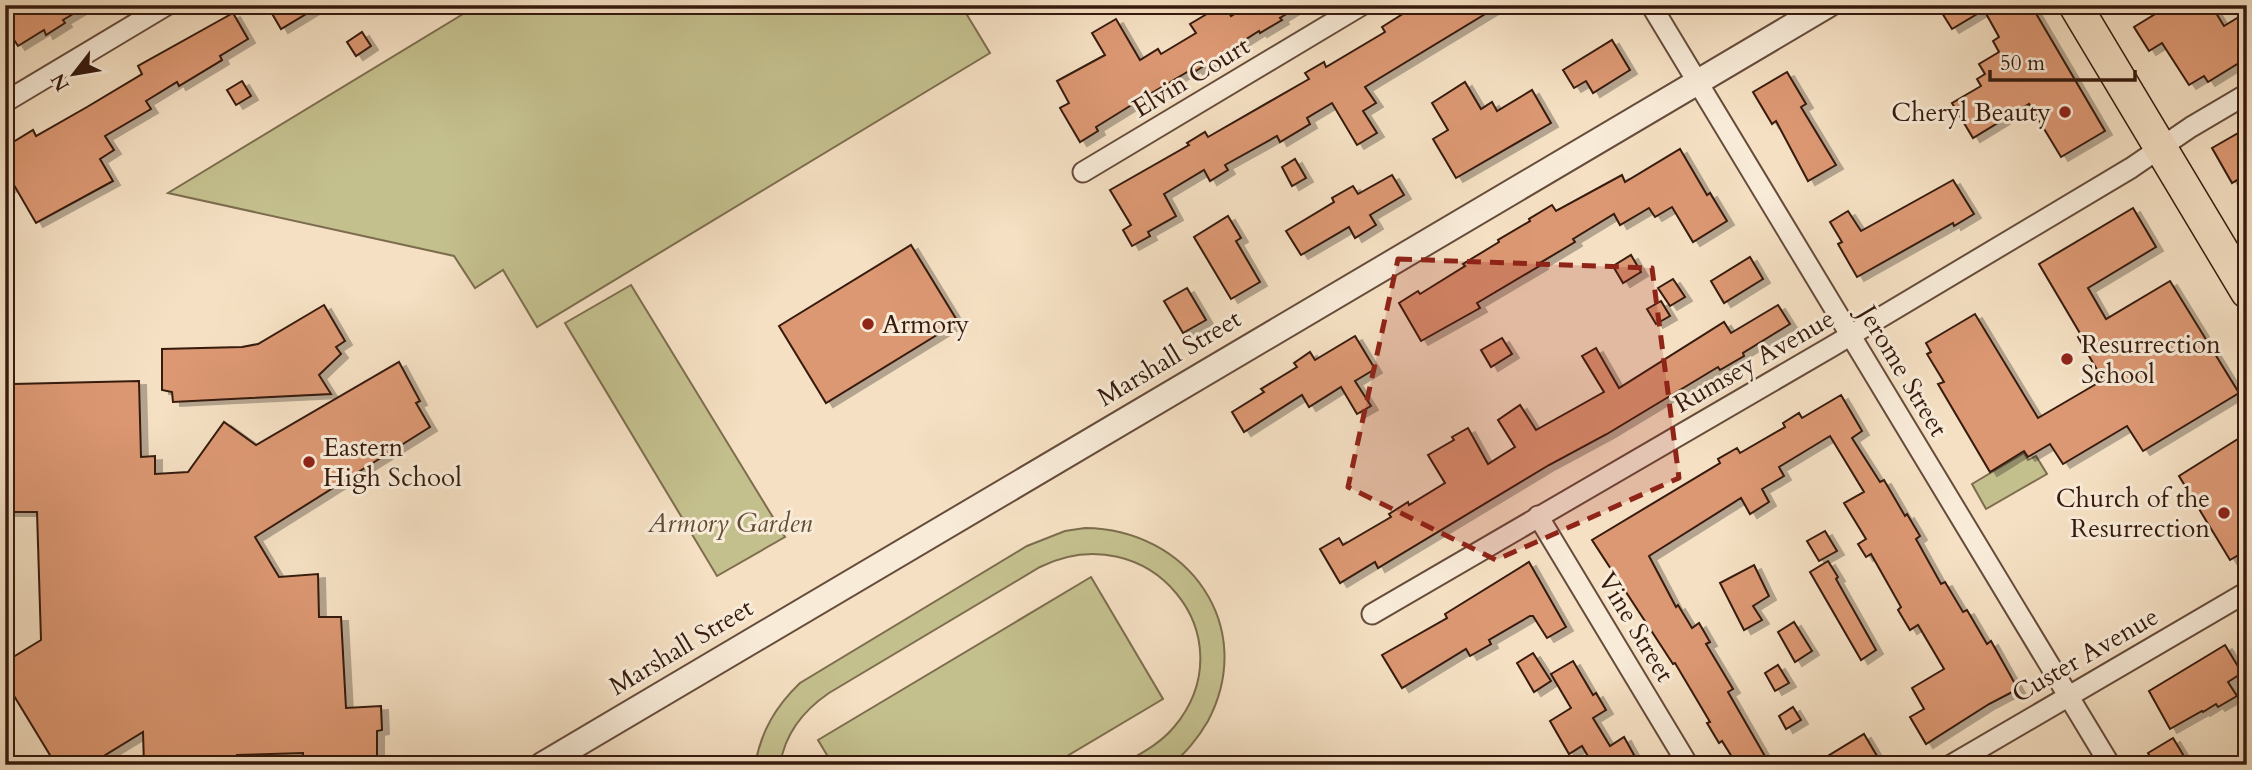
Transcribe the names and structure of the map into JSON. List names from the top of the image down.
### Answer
{
  "streets": {
    "street": [
      "Elvin Court",
      "Marshall Street",
      "Rumsey Avenue",
      "Jerome Street",
      "Vine Street",
      "Custer Avenue"
    ]
  },
  "crossings": [
    ["Marshall Street", "Jerome Street"],
    ["Rumsey Avenue", "Jerome Street"],
    ["Rumsey Avenue", "Vine Street"],
    ["Jerome Street", "Custer Avenue"]
  ],
  "parks": ["Armory Garden"],
  "places": [
    "Cheryl Beauty",
    "Armory",
    "Resurrection School",
    "Eastern High School",
    "Church of the Resurrection"
  ],
  "scale_bar": "50 m",
  "north": "bottom left"
}
